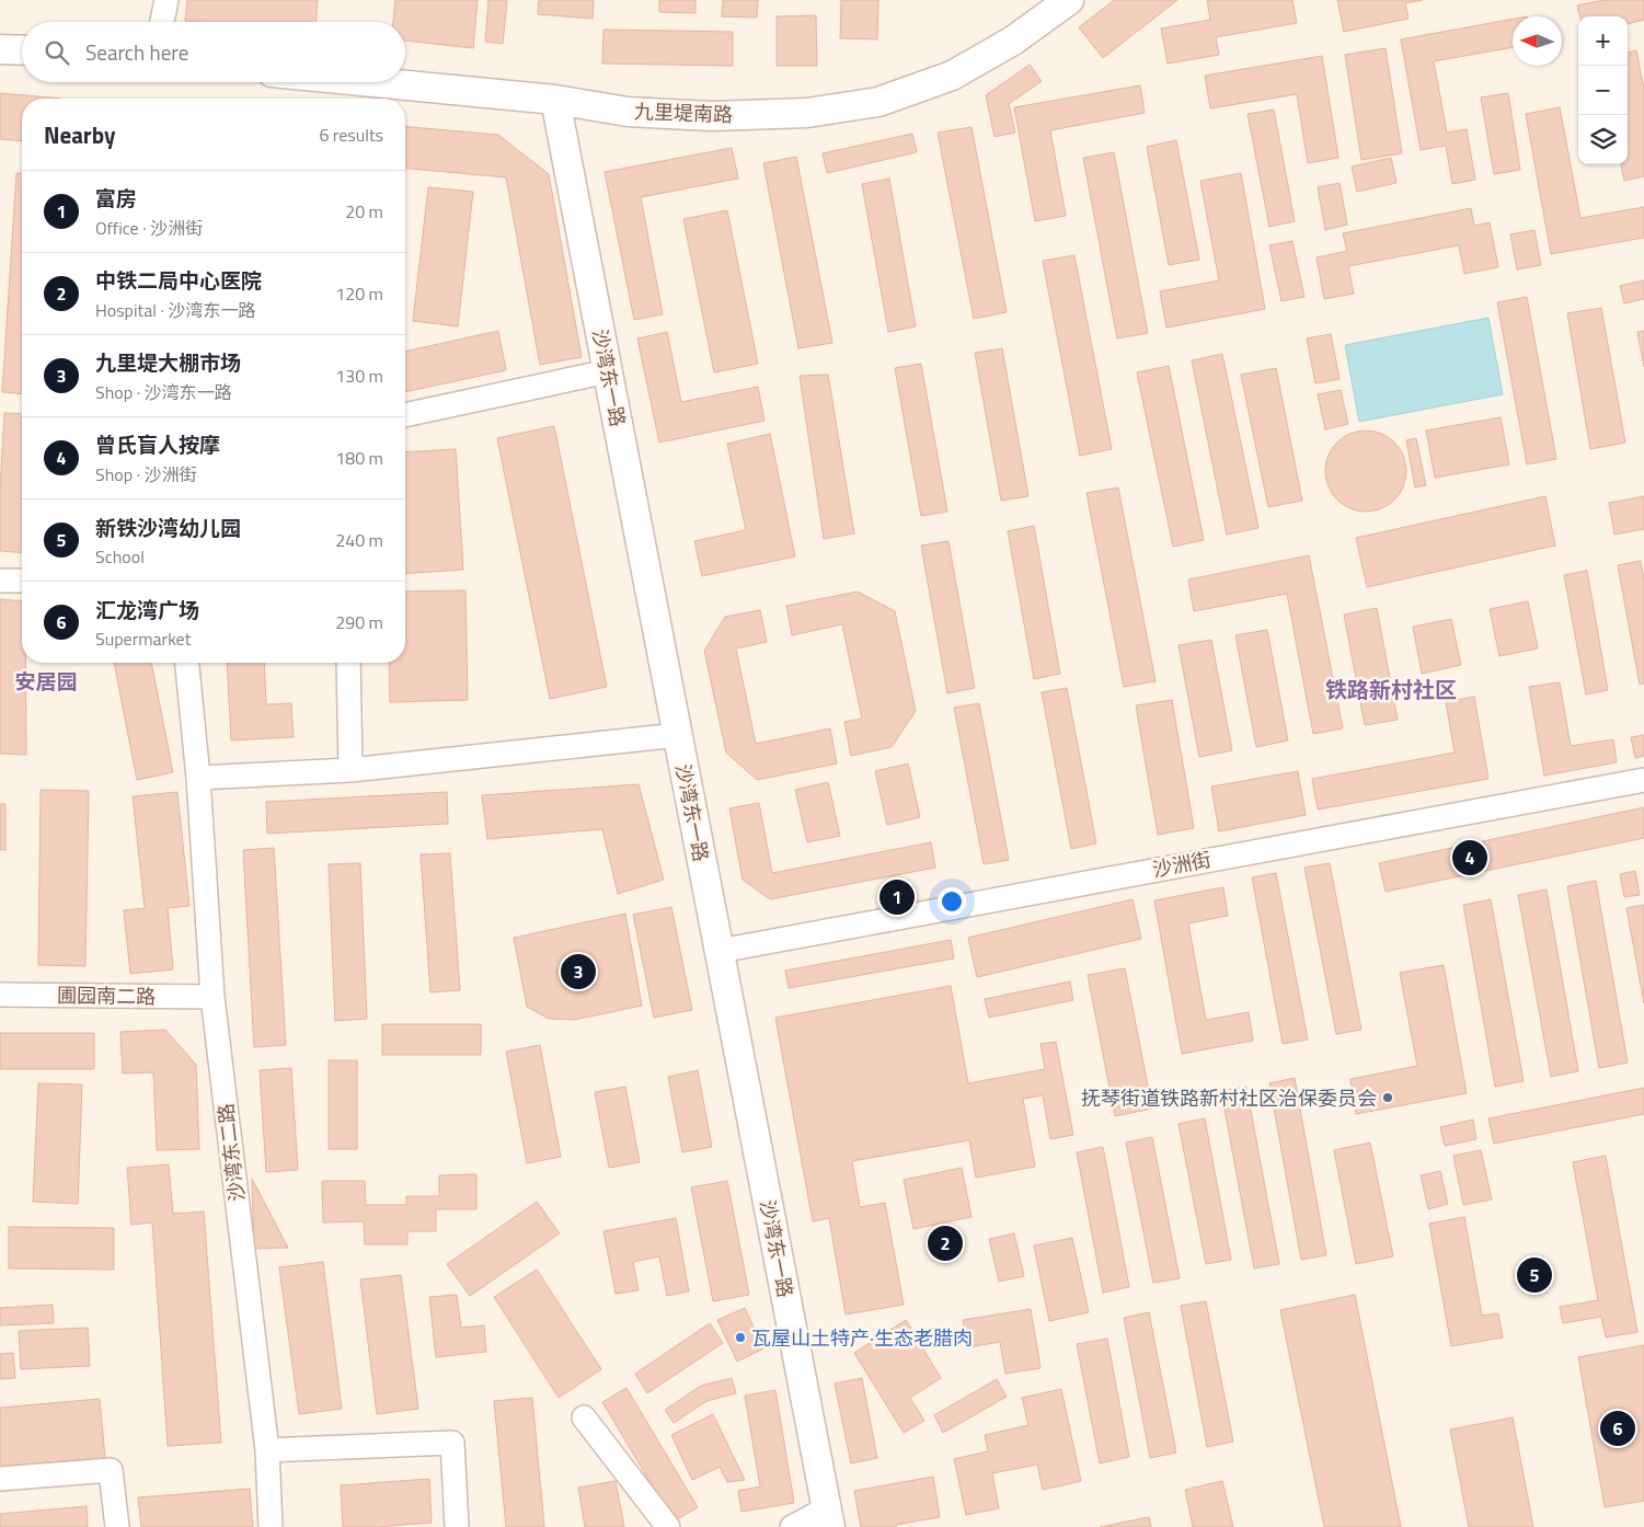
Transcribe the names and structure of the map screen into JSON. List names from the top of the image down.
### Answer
{
  "streets": {
    "street": [
      "九里堤南路",
      "沙湾东一路",
      "沙洲街",
      "圃园南二路",
      "沙湾东二路"
    ]
  },
  "crossings": [
    ["九里堤南路", "沙湾东一路"],
    ["沙湾东一路", "沙洲街"],
    ["圃园南二路", "沙湾东二路"]
  ],
  "districts": ["安居园", "铁路新村社区"],
  "places": ["抚琴街道铁路新村社区治保委员会", "瓦屋山土特产·生态老腊肉"],
  "north": "left",
  "page": {
    "map_buttons": ["+", "−"],
    "search": "Search here",
    "heading": ["Nearby", "6 results"],
    "list": [
      {
        "mark": "1",
        "name": "富房",
        "note": "Office · 沙洲街",
        "value": "20 m"
      },
      {
        "mark": "2",
        "name": "中铁二局中心医院",
        "note": "Hospital · 沙湾东一路",
        "value": "120 m"
      },
      {
        "mark": "3",
        "name": "九里堤大棚市场",
        "note": "Shop · 沙湾东一路",
        "value": "130 m"
      },
      {
        "mark": "4",
        "name": "曾氏盲人按摩",
        "note": "Shop · 沙洲街",
        "value": "180 m"
      },
      {
        "mark": "5",
        "name": "新铁沙湾幼儿园",
        "note": "School",
        "value": "240 m"
      },
      {
        "mark": "6",
        "name": "汇龙湾广场",
        "note": "Supermarket",
        "value": "290 m"
      }
    ],
    "pins": [
      "4",
      "1",
      "3",
      "2",
      "5",
      "6"
    ]
  }
}
